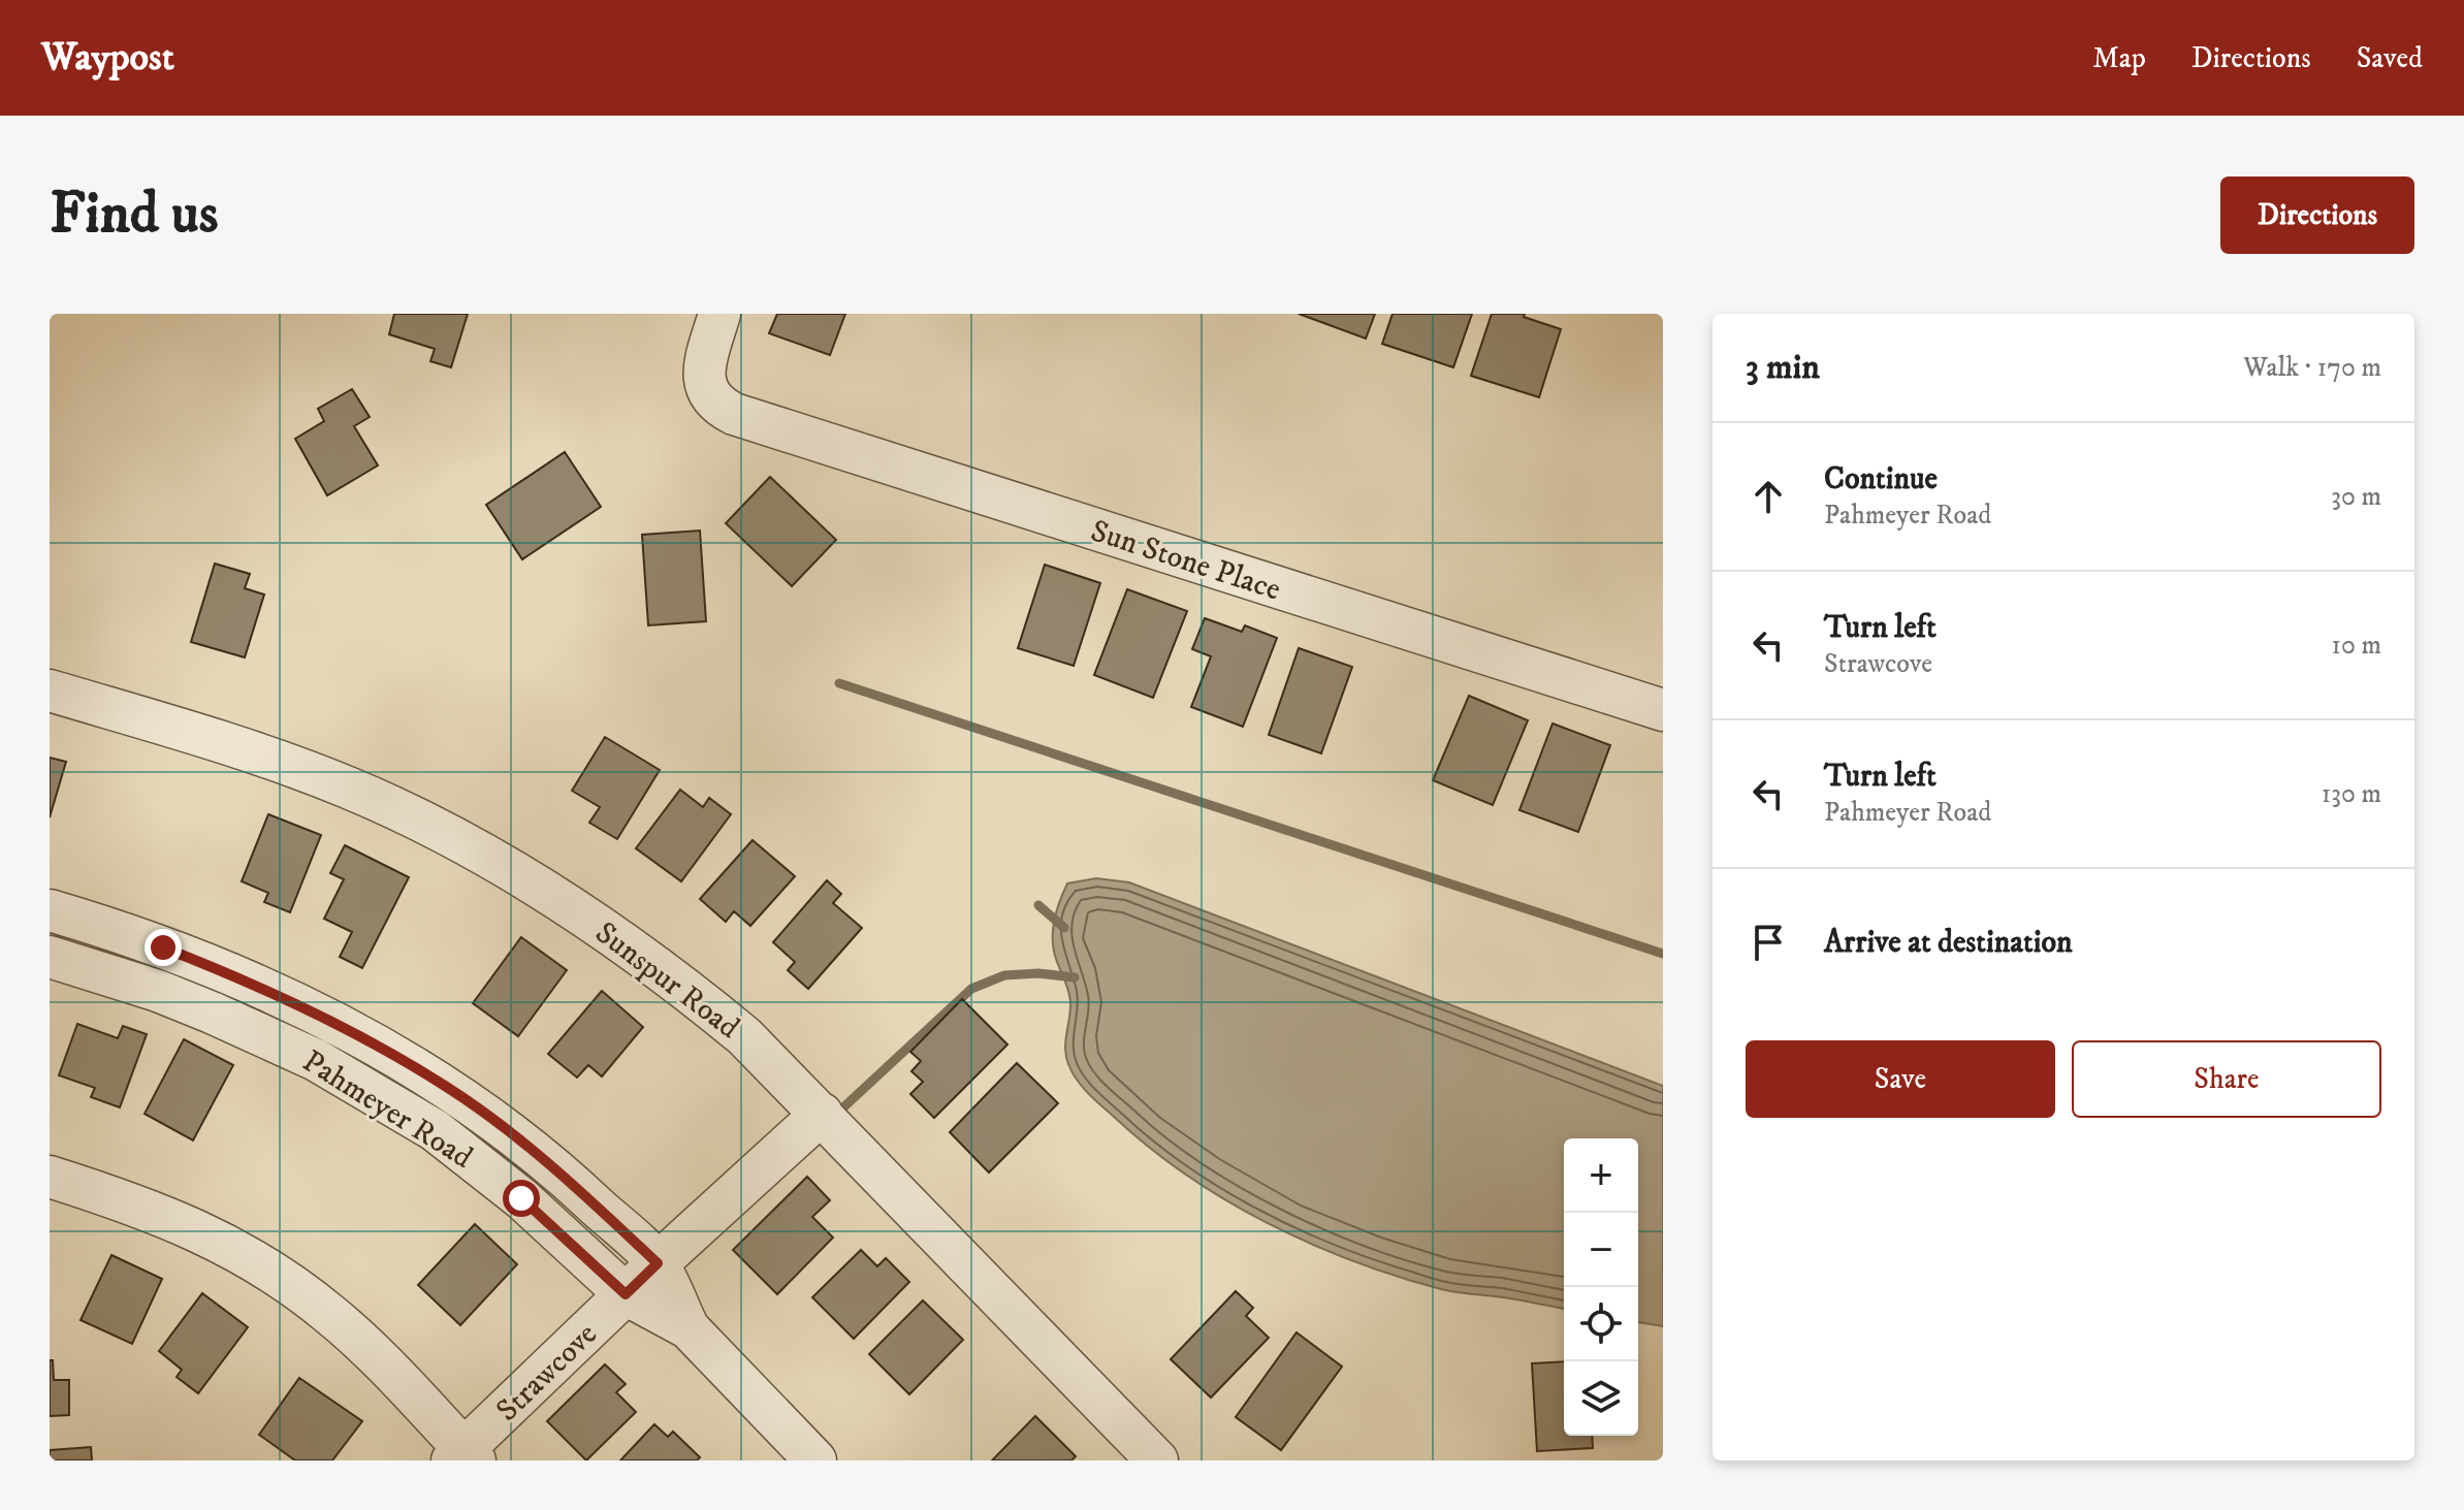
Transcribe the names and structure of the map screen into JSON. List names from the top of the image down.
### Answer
{
  "streets": {
    "street": [
      "Sun Stone Place",
      "Sunspur Road",
      "Pahmeyer Road",
      "Strawcove"
    ]
  },
  "crossings": [
    ["Sunspur Road", "Strawcove"],
    ["Pahmeyer Road", "Strawcove"]
  ],
  "page": {
    "header": "Waypost",
    "nav": ["Map", "Directions", "Saved"],
    "buttons": [
      "Directions",
      ["Save", "Share"]
    ],
    "title": "Find us",
    "heading": ["3 min", "Walk · 170 m"],
    "list": [
      ["Continue", "Pahmeyer Road", "30 m"],
      ["Turn left", "Strawcove", "10 m"],
      ["Turn left", "Pahmeyer Road", "130 m"],
      "Arrive at destination"
    ],
    "map_buttons": ["+", "−"]
  }
}
